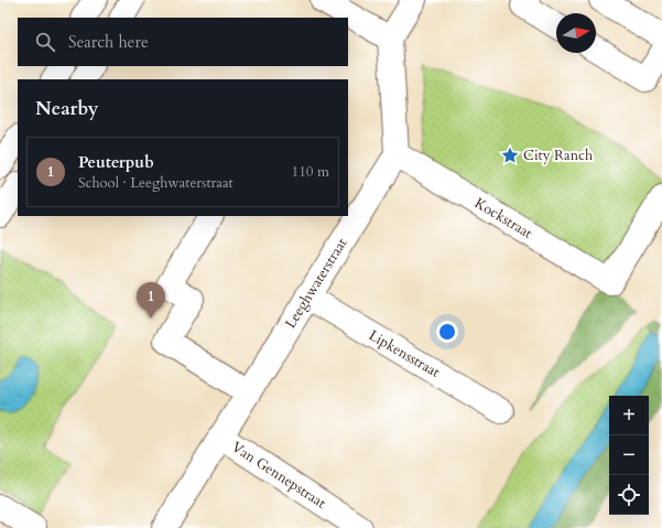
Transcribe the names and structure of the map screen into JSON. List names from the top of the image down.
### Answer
{
  "streets": {
    "street": [
      "Kockstraat",
      "Leeghwaterstraat",
      "Lipkensstraat",
      "Van Gennepstraat"
    ]
  },
  "crossings": [
    ["Kockstraat", "Leeghwaterstraat"],
    ["Leeghwaterstraat", "Lipkensstraat"],
    ["Leeghwaterstraat", "Van Gennepstraat"]
  ],
  "places": {
    "place": ["City Ranch"]
  },
  "north": "right",
  "page": {
    "search": "Search here",
    "heading": "Nearby",
    "list": [
      {
        "mark": "1",
        "name": "Peuterpub",
        "note": "School · Leeghwaterstraat",
        "value": "110 m"
      }
    ],
    "pins": "1",
    "map_buttons": ["+", "−"]
  }
}
